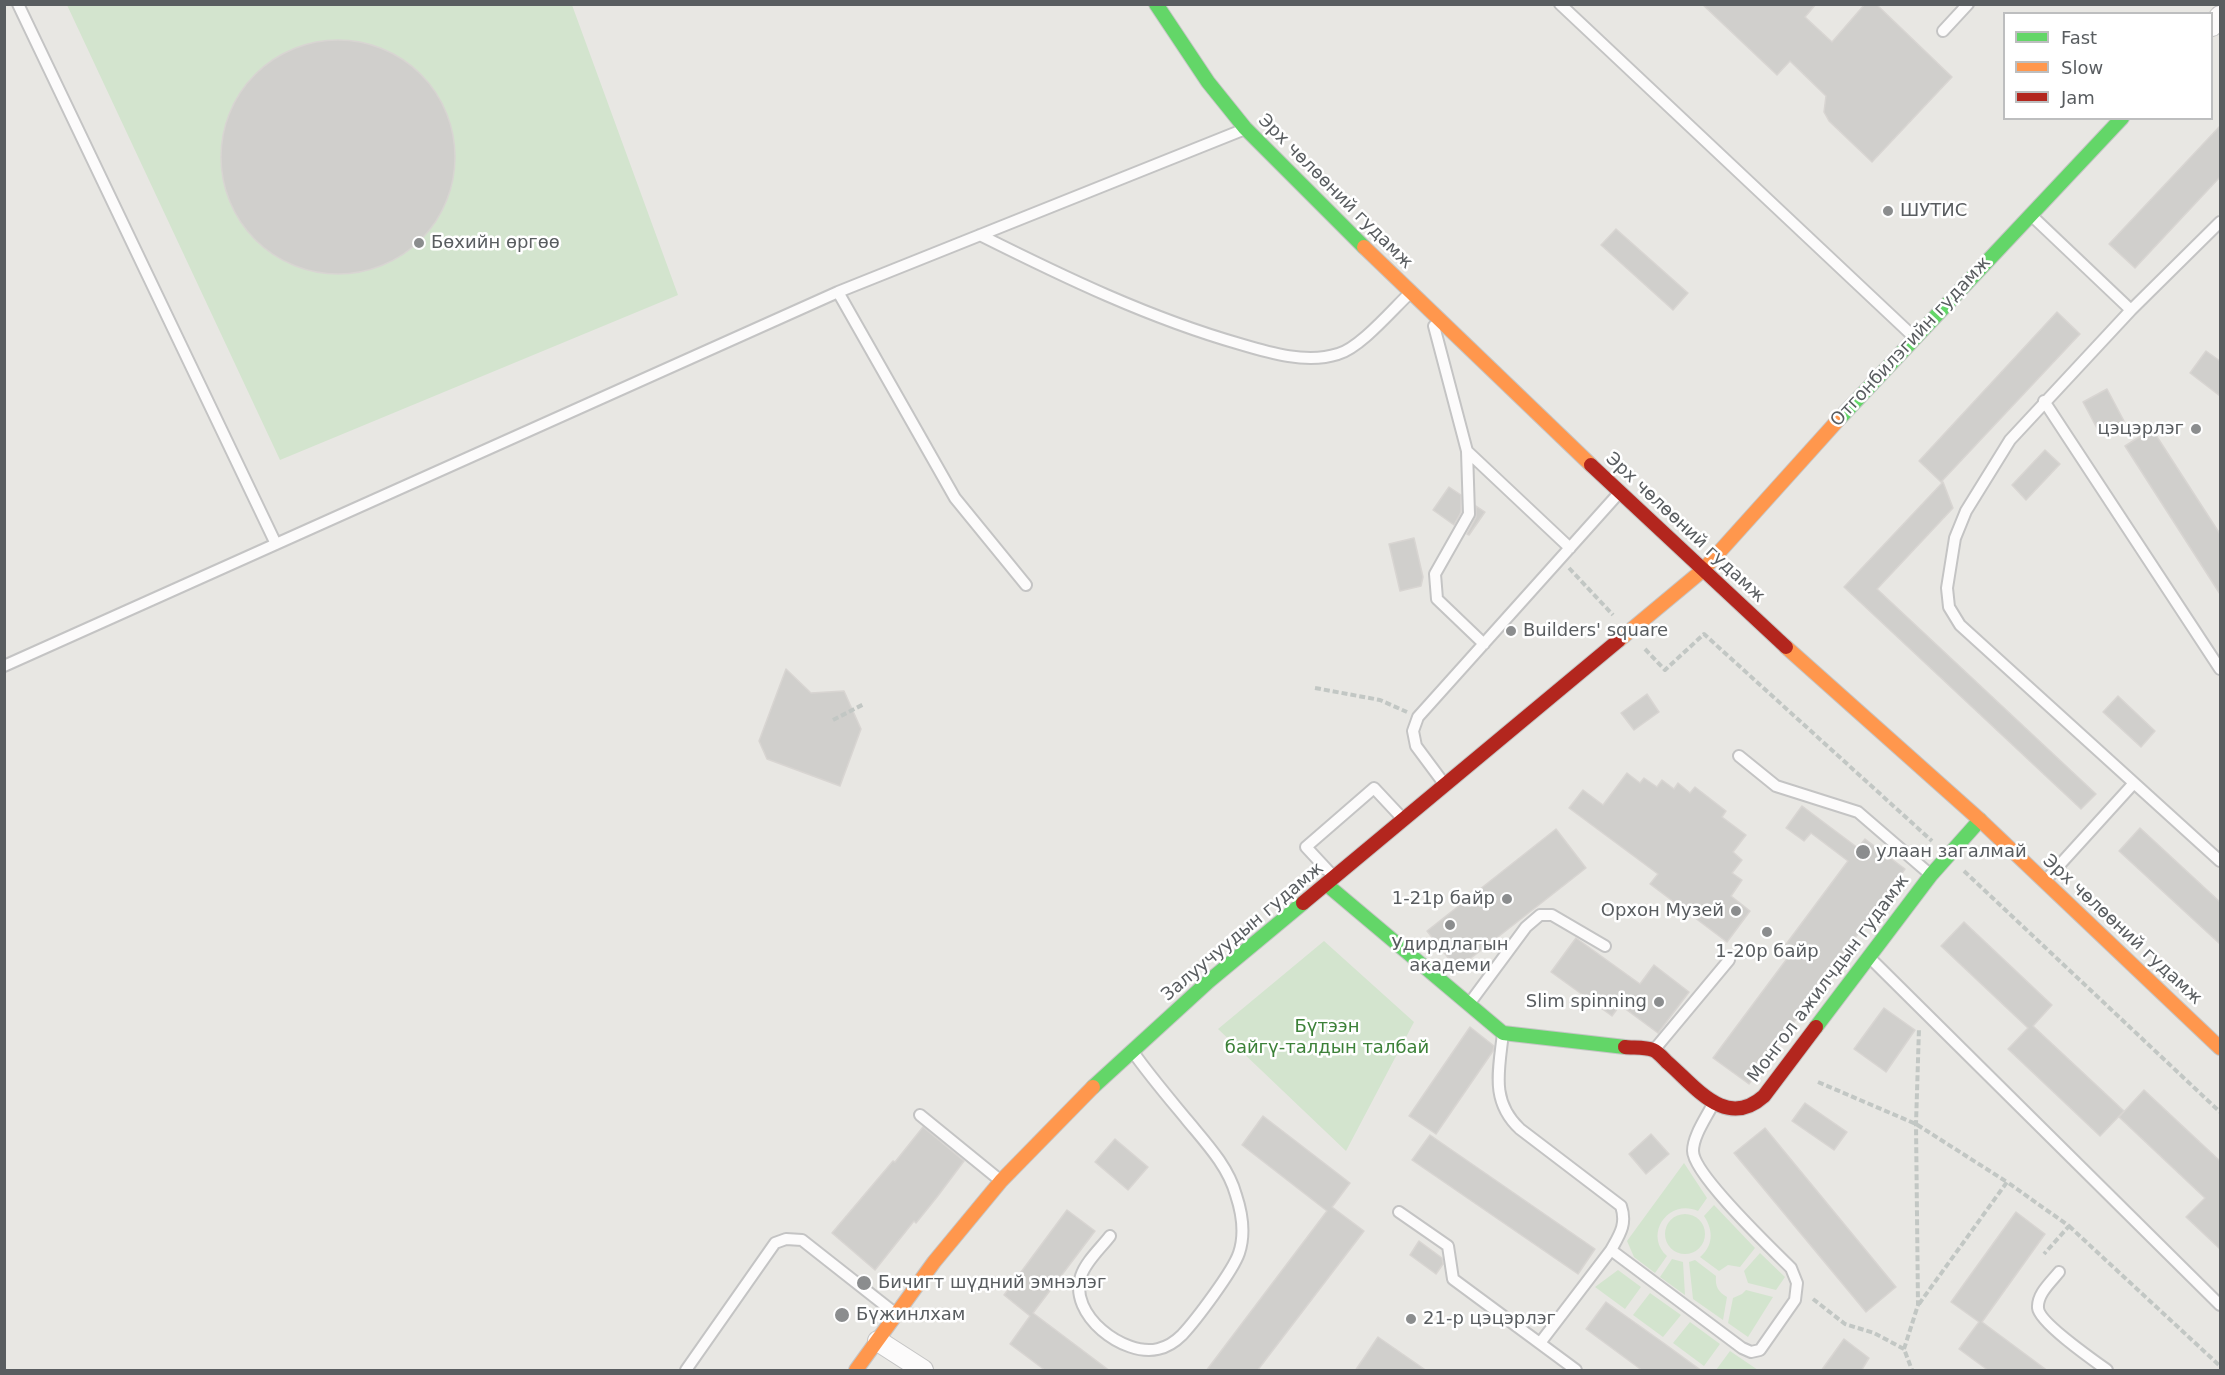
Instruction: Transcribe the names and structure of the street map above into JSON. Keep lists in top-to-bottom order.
{
  "streets": {
    "street": [
      "Эрх чөлөөний гудамж",
      "Отгонбилэгийн гудамж",
      "Залуучуудын гудамж",
      "Монгол ажилчдын гудамж"
    ]
  },
  "crossings": [
    ["Эрх чөлөөний гудамж", "Отгонбилэгийн гудамж"],
    ["Эрх чөлөөний гудамж", "Залуучуудын гудамж"],
    ["Эрх чөлөөний гудамж", "Монгол ажилчдын гудамж"],
    ["Отгонбилэгийн гудамж", "Залуучуудын гудамж"]
  ],
  "parks": ["Бүтээн байгү-талдын талбай"],
  "places": [
    "ШУТИС",
    "Бөхийн өргөө",
    "цэцэрлэг",
    "Builders' square",
    "улаан загалмай",
    "1-21р байр",
    "Орхон Myзей",
    "Удирдлагын академи",
    "1-20р байр",
    "Slim spinning",
    "Бичигт шүдний эмнэлэг",
    "Бүжинлхам",
    "21-р цэцэрлэг"
  ],
  "legend": ["Fast", "Slow", "Jam"]
}
